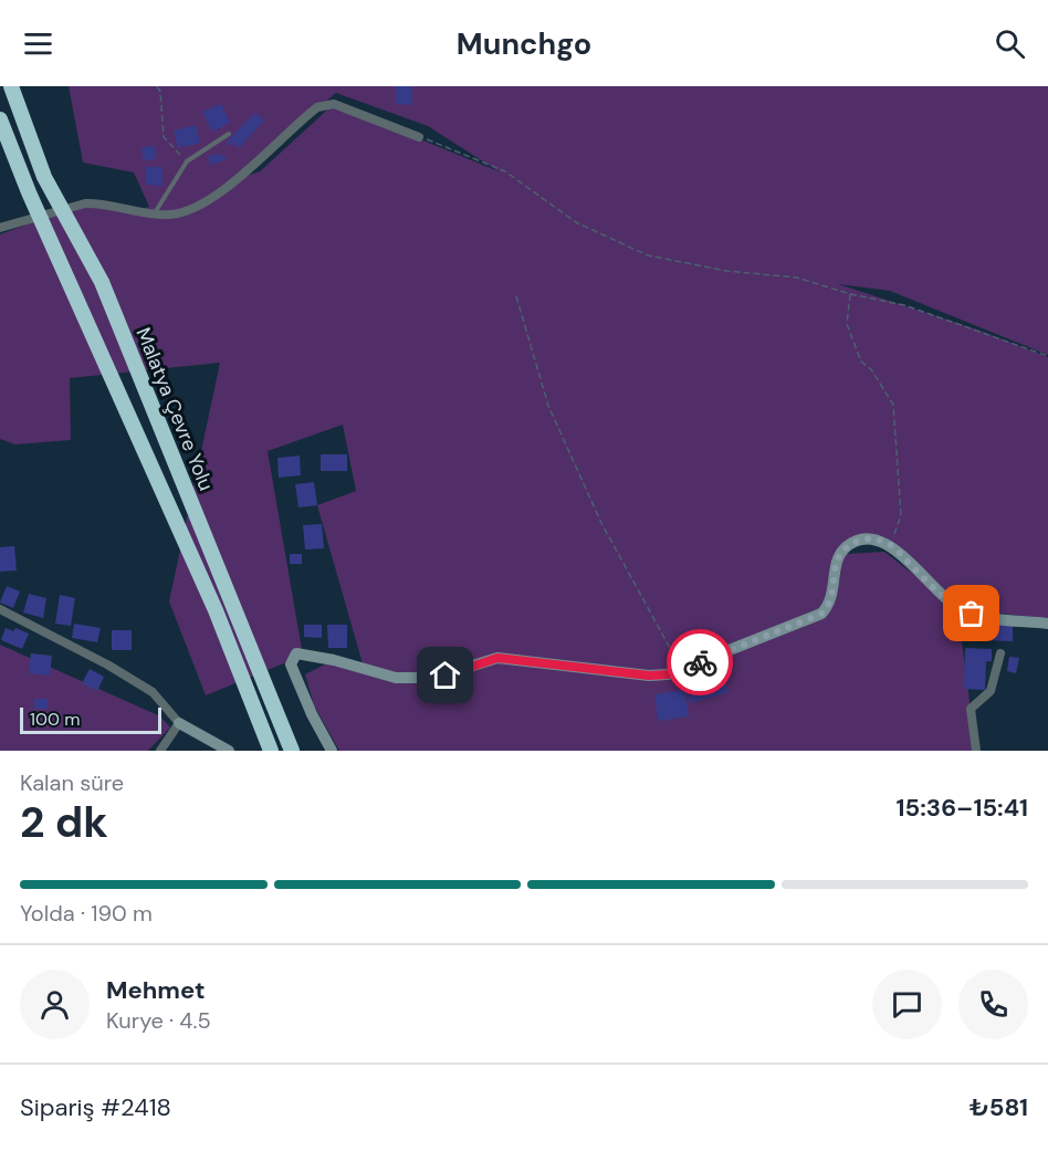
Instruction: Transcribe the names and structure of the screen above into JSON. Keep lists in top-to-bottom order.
{
  "streets": {
    "highway": ["Malatya Çevre Yolu"]
  },
  "scale_bar": "100 m",
  "page": {
    "header": "Munchgo",
    "scale": "100 m",
    "heading": ["2 dk", "Kalan süre", "15:36–15:41"],
    "panel": [
      "Mehmet",
      "Kurye · 4.5",
      "Sipariş #2418",
      "₺581"
    ],
    "bar": "Yolda · 190 m"
  }
}
